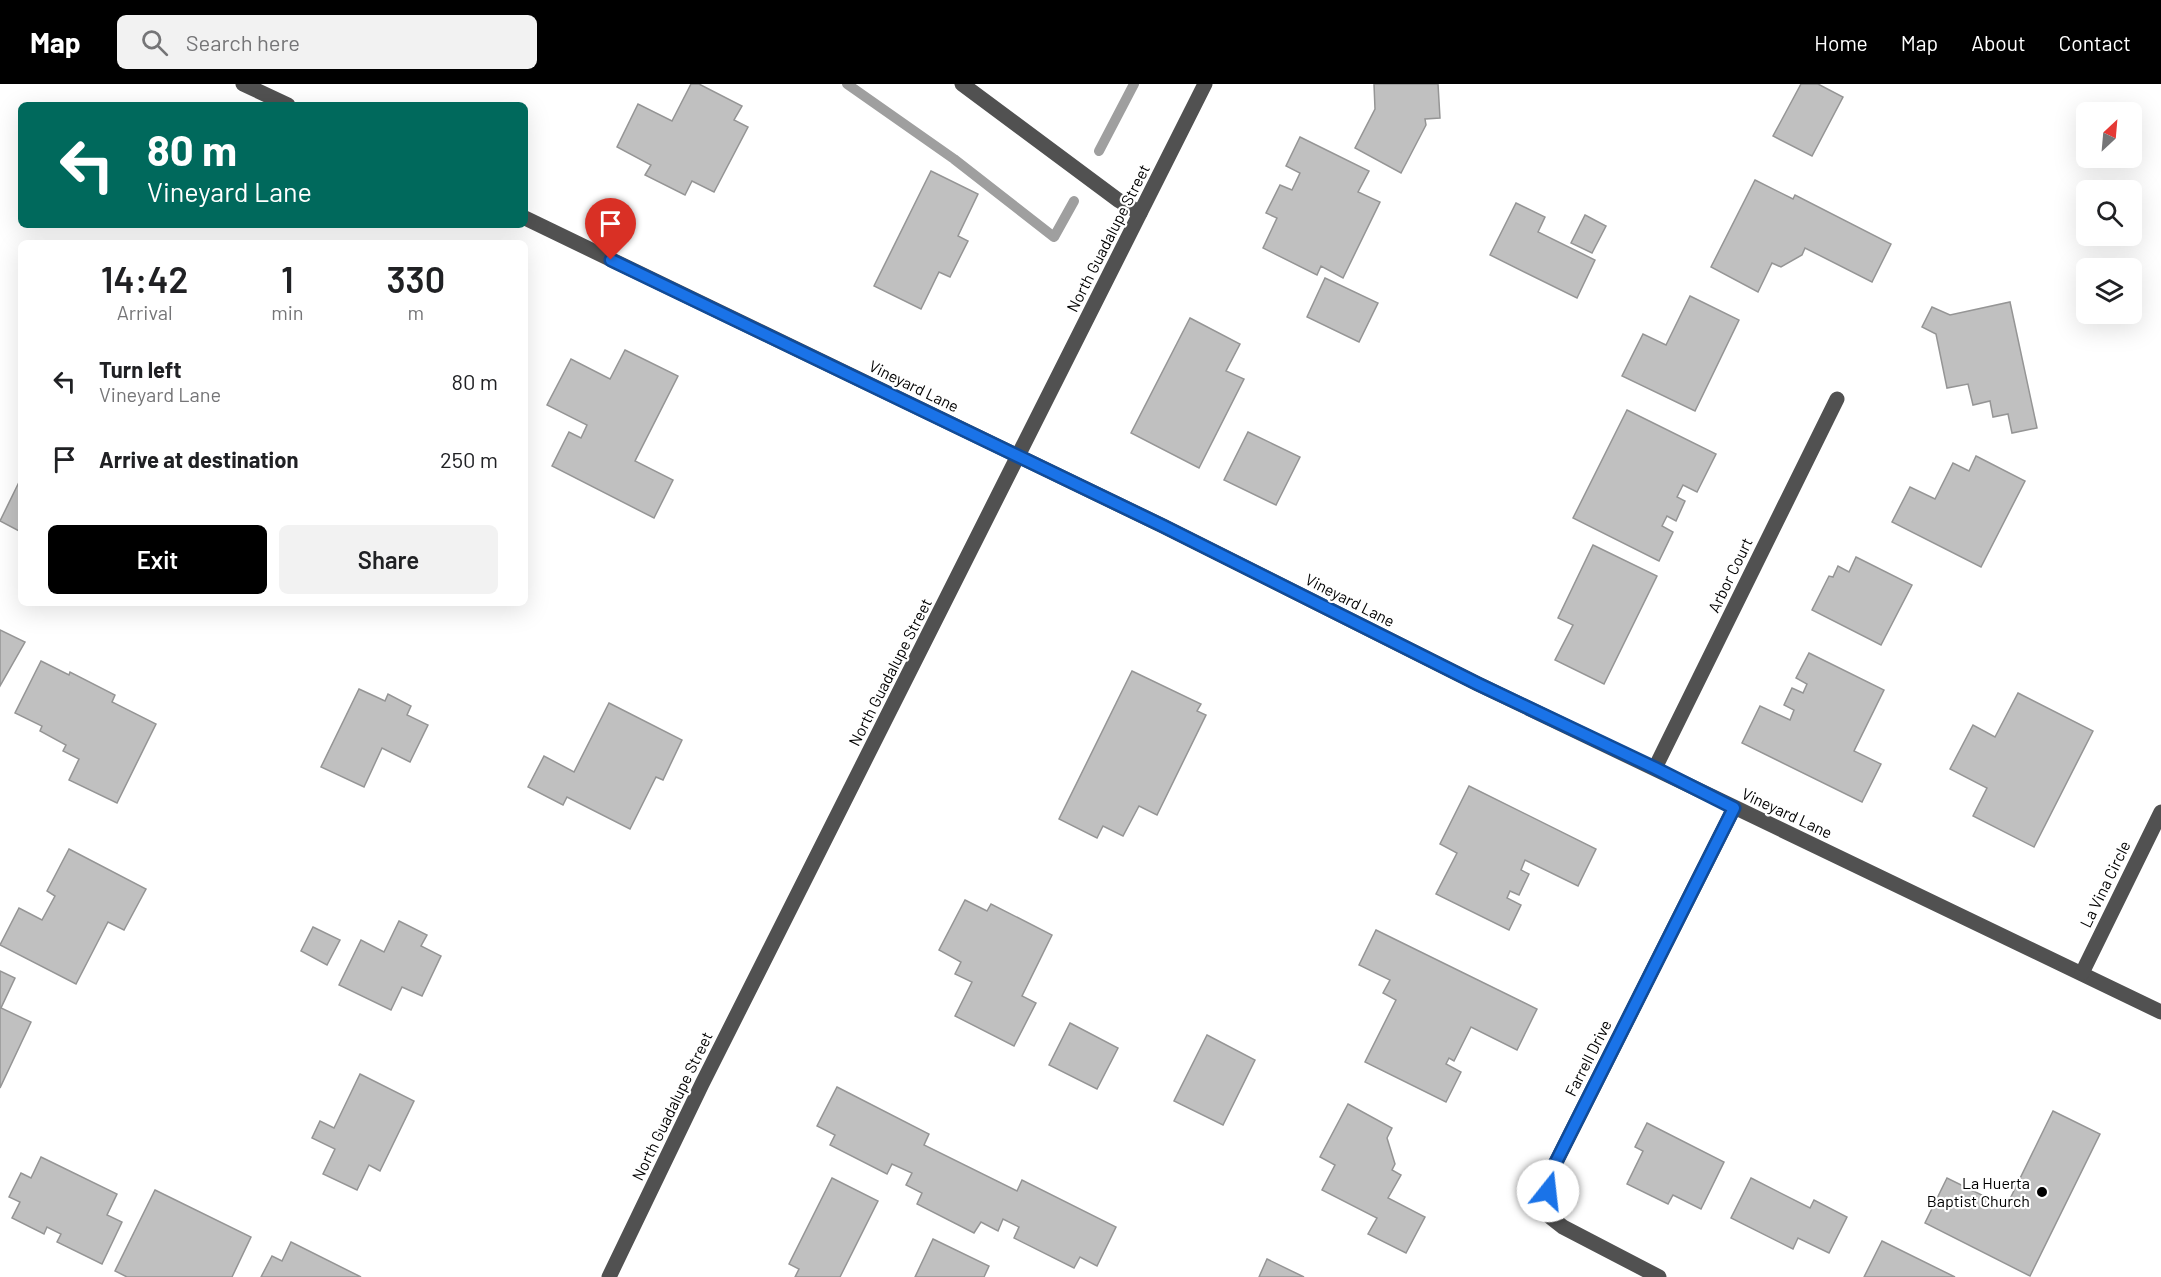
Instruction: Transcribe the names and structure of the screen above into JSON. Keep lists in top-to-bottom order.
{
  "streets": {
    "street": [
      "North Guadalupe Street",
      "Vineyard Lane",
      "Arbor Court",
      "La Vina Circle",
      "Farrell Drive"
    ]
  },
  "crossings": [
    ["North Guadalupe Street", "Vineyard Lane"],
    ["Vineyard Lane", "Arbor Court"],
    ["Vineyard Lane", "La Vina Circle"],
    ["Vineyard Lane", "Farrell Drive"]
  ],
  "places": ["La Huerta Baptist Church"],
  "north": "top right",
  "page": {
    "header": "Map",
    "search": "Search here",
    "nav": [
      "Home",
      "Map",
      "About",
      "Contact"
    ],
    "turn": ["80 m", "Vineyard Lane"],
    "eta": [
      "14:42",
      "Arrival",
      "1",
      "min",
      "330",
      "m"
    ],
    "list": [
      {
        "name": "Turn left",
        "note": "Vineyard Lane",
        "value": "80 m"
      },
      {
        "name": "Arrive at destination",
        "value": "250 m"
      }
    ],
    "buttons": ["Exit", "Share"]
  }
}
